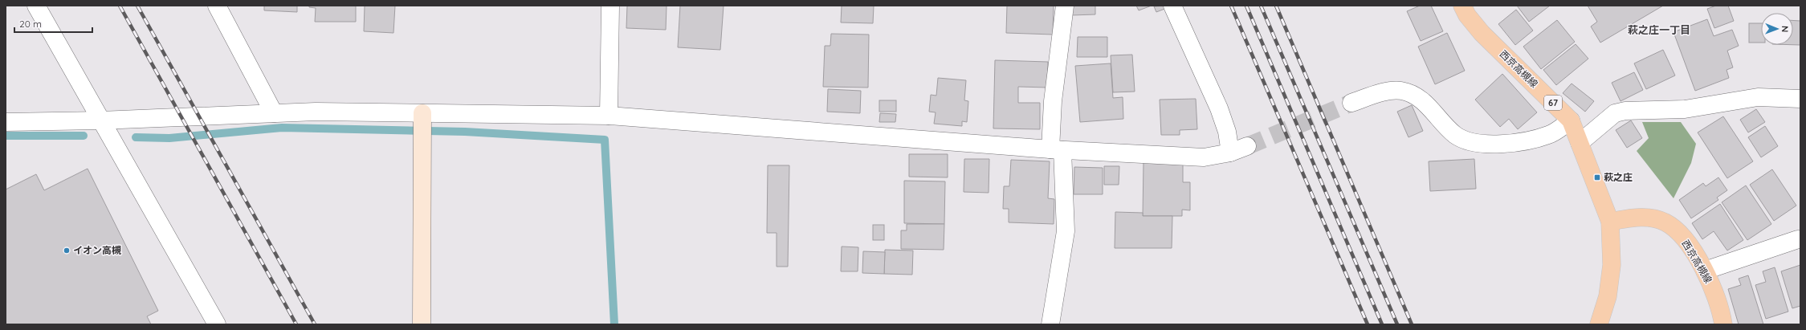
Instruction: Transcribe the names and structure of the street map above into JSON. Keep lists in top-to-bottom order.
{
  "streets": {
    "main road": ["西京高槻線", "67"]
  },
  "districts": ["萩之庄一丁目"],
  "places": {
    "transit": ["萩之庄"],
    "other": ["イオン高槻"]
  },
  "scale_bar": "20 m",
  "north": "right"
}
